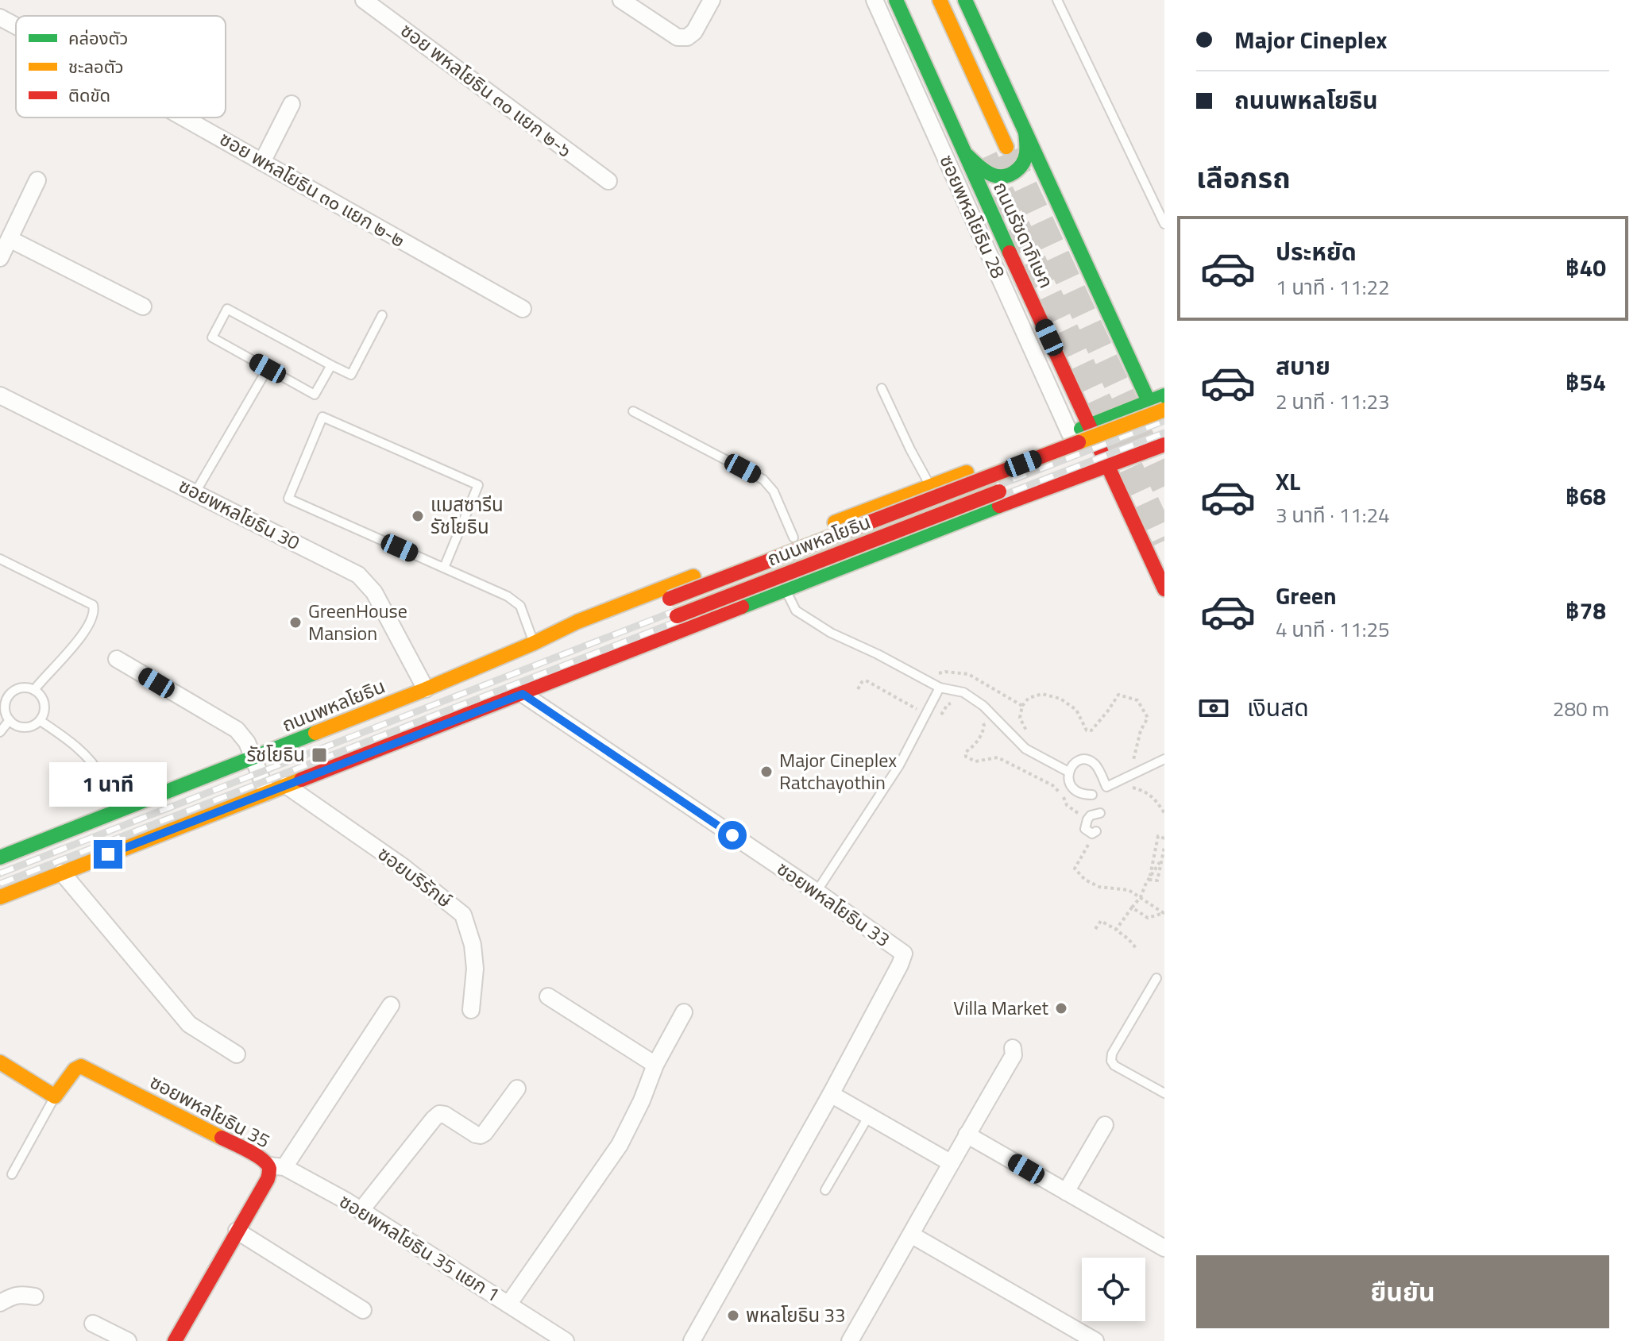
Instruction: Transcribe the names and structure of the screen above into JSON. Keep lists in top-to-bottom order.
{
  "streets": {
    "main road": ["ถนนรัชดาภิเษก", "ถนนพหลโยธิน", "ซอยพหลโยธิน 35"],
    "street": [
      "ซอย พหลโยธิน ๓๐ แยก ๒-๖",
      "ซอย พหลโยธิน ๓๐ แยก ๒-๒",
      "ซอยพหลโยธิน 28",
      "ซอยพหลโยธิน 30",
      "ซอยบริรักษ์",
      "ซอยพหลโยธิน 33",
      "ซอยพหลโยธิน 35 แยก 1"
    ]
  },
  "crossings": [
    ["ซอยพหลโยธิน 28", "ถนนพหลโยธิน"],
    ["ถนนรัชดาภิเษก", "ถนนพหลโยธิน"],
    ["ซอยพหลโยธิน 30", "ถนนพหลโยธิน"],
    ["ถนนพหลโยธิน", "ซอยบริรักษ์"],
    ["ถนนพหลโยธิน", "ซอยพหลโยธิน 33"],
    ["ซอยพหลโยธิน 35", "ซอยพหลโยธิน 35 แยก 1"]
  ],
  "places": {
    "other": [
      "แมสซารีน รัชโยธิน",
      "GreenHouse Mansion",
      "Major Cineplex Ratchayothin",
      "Villa Market",
      "พหลโยธิน 33"
    ],
    "transit": ["รัชโยธิน"]
  },
  "legend": ["คล่องตัว", "ชะลอตัว", "ติดขัด"],
  "page": {
    "banner": ["Major Cineplex", "ถนนพหลโยธิน"],
    "heading": "เลือกรถ",
    "list": [
      {
        "name": "ประหยัด",
        "note": "1 นาที · 11:22",
        "value": "฿40"
      },
      {
        "name": "สบาย",
        "note": "2 นาที · 11:23",
        "value": "฿54"
      },
      {
        "name": "XL",
        "note": "3 นาที · 11:24",
        "value": "฿68"
      },
      {
        "name": "Green",
        "note": "4 นาที · 11:25",
        "value": "฿78"
      }
    ],
    "pay": ["เงินสด", "280 m"],
    "bubble": "1 นาที",
    "buttons": "ยืนยัน"
  }
}
